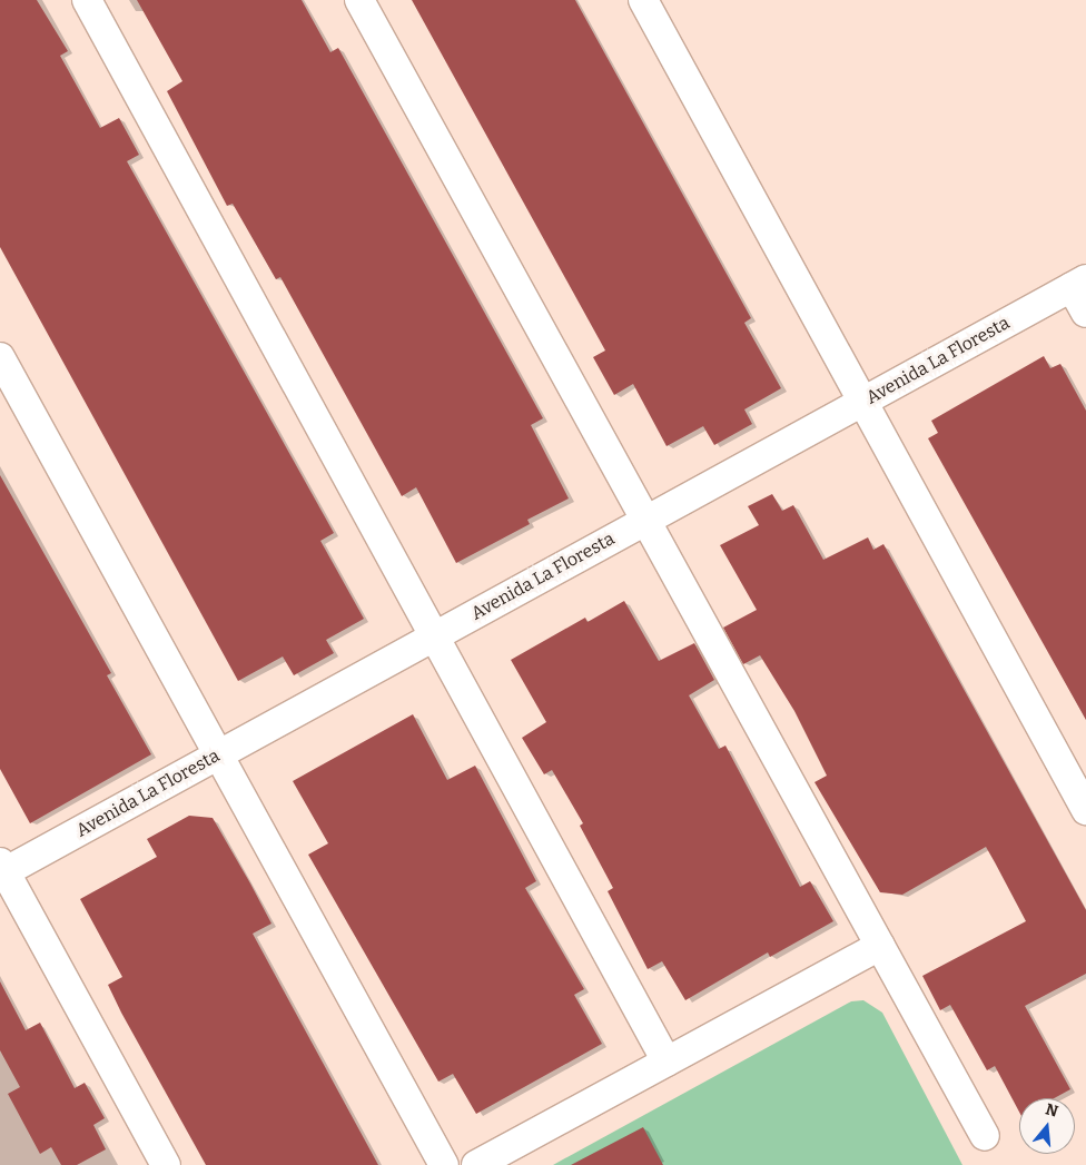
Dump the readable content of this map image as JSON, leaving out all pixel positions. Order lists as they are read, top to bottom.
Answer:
{
  "streets": {
    "street": ["Avenida La Floresta"]
  },
  "north": "top"
}
